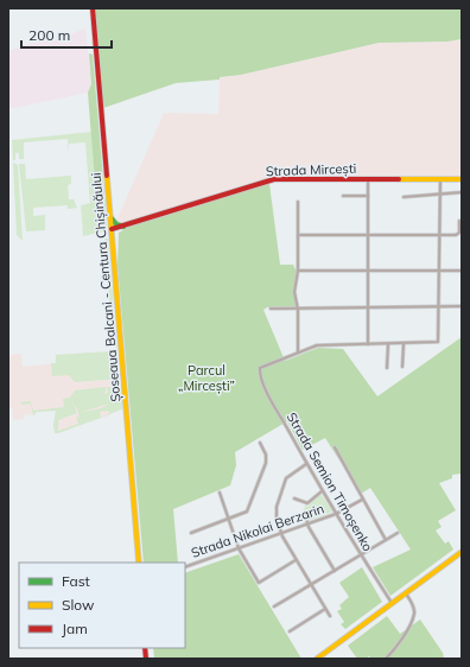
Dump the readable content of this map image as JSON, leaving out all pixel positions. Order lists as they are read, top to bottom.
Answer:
{
  "streets": {
    "main road": ["Strada Mircești", "Șoseaua Balcani - Centura Chișinăului"],
    "street": ["Strada Semion Timoșenko", "Strada Nikolai Berzarin"]
  },
  "crossings": [
    ["Strada Mircești", "Șoseaua Balcani - Centura Chișinăului"],
    ["Strada Semion Timoșenko", "Strada Nikolai Berzarin"]
  ],
  "parks": ["Parcul „Mircești”"],
  "legend": ["Fast", "Slow", "Jam"],
  "scale_bar": "200 m"
}
